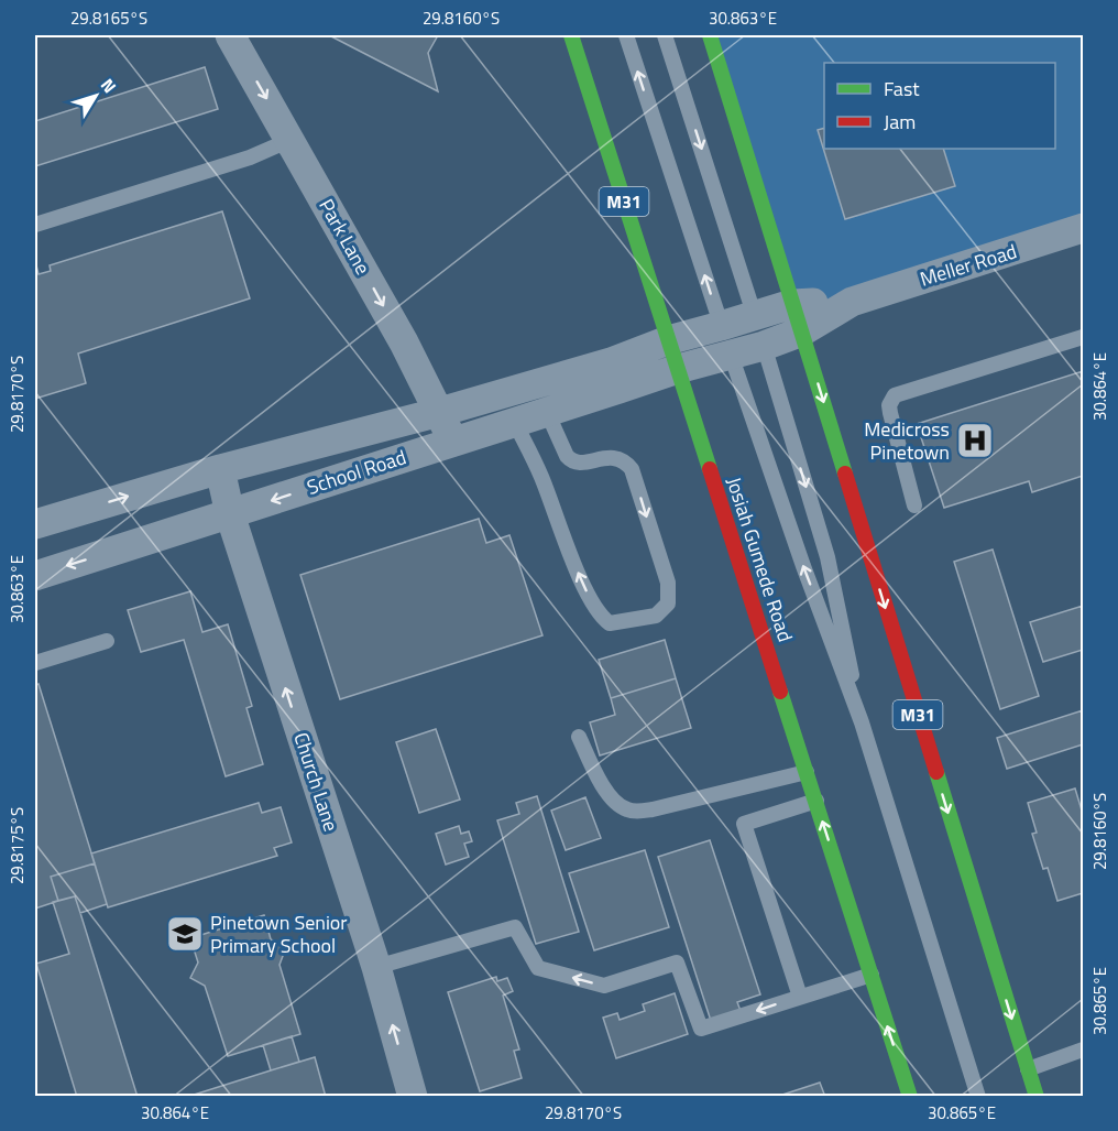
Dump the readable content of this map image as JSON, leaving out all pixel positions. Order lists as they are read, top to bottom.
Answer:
{
  "streets": {
    "main road": ["M31", "Josiah Gumede Road"],
    "street": [
      "Park Lane",
      "Meller Road",
      "School Road",
      "Church Lane"
    ]
  },
  "crossings": [
    ["M31", "Meller Road"],
    ["Park Lane", "School Road"],
    ["Meller Road", "School Road"],
    ["School Road", "Josiah Gumede Road"],
    ["School Road", "Church Lane"]
  ],
  "one_way": ["Park Lane", "Church Lane"],
  "places": {
    "hospital": ["Medicross Pinetown"],
    "school or university": ["Pinetown Senior Primary School"]
  },
  "legend": ["Fast", "Jam"],
  "north": "top right",
  "coordinates": [
    "29.8165°S",
    "29.8160°S",
    "30.863°E",
    "30.864°E",
    "29.8170°S",
    "29.8175°S",
    "30.865°E"
  ]
}
